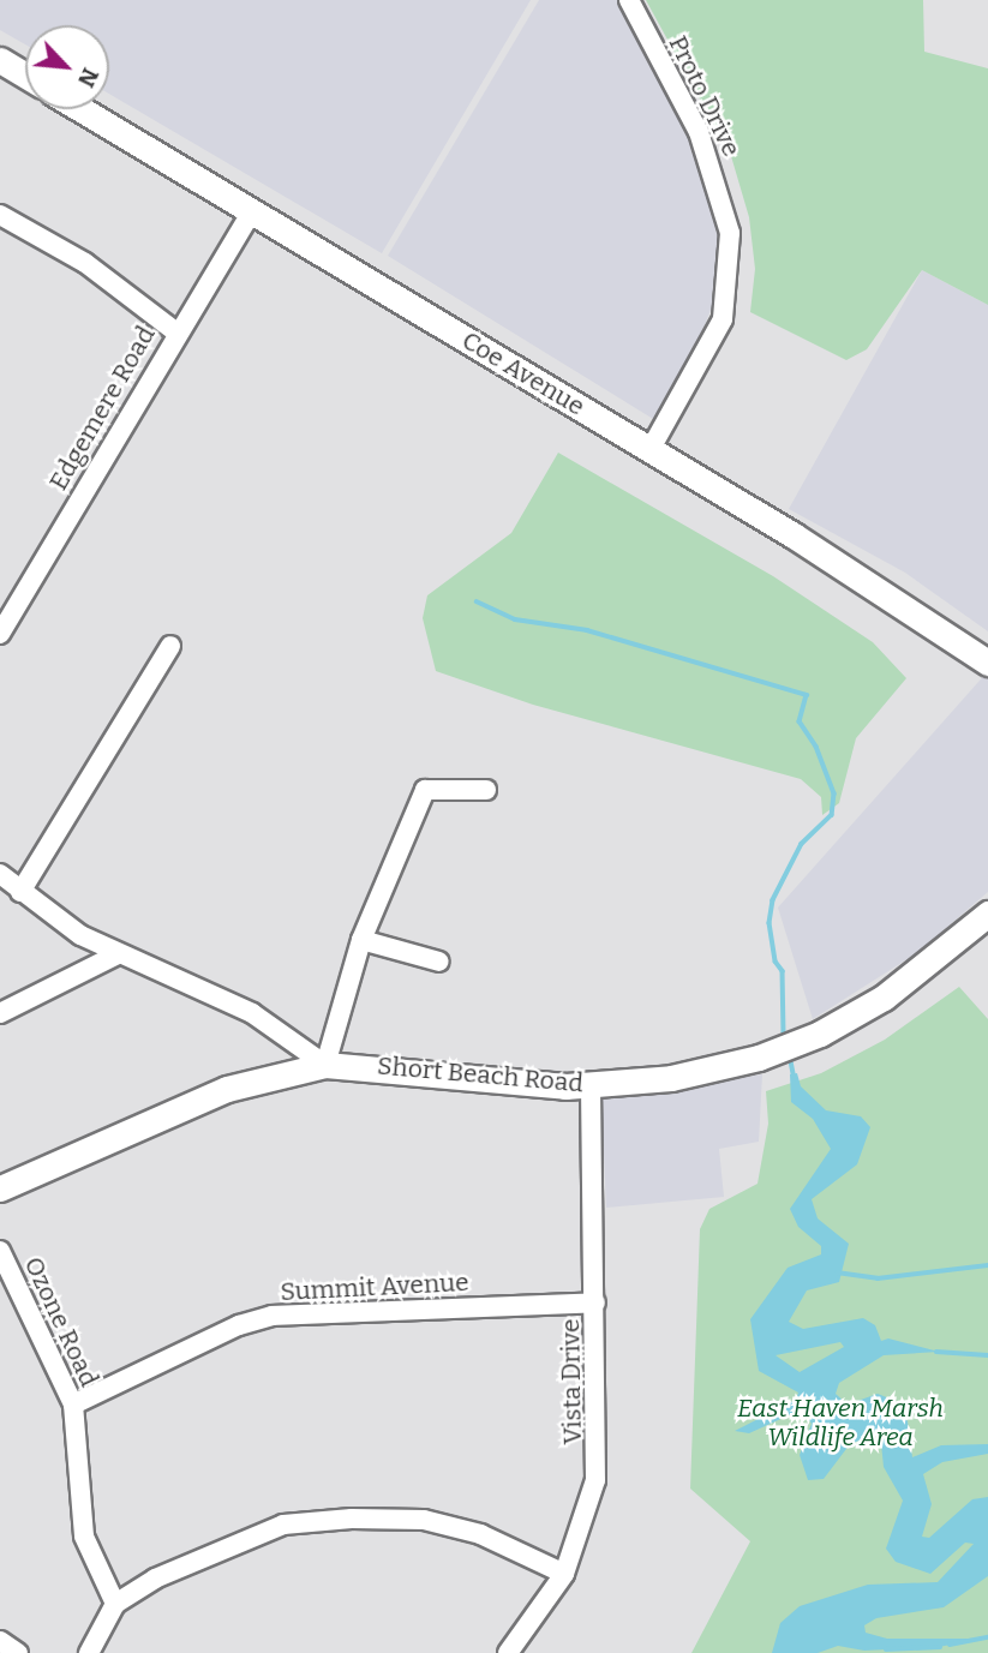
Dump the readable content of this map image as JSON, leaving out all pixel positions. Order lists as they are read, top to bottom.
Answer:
{
  "streets": {
    "main road": ["Coe Avenue", "Short Beach Road"],
    "street": [
      "Proto Drive",
      "Edgemere Road",
      "Summit Avenue",
      "Ozone Road",
      "Vista Drive"
    ]
  },
  "crossings": [
    ["Proto Drive", "Coe Avenue"],
    ["Coe Avenue", "Edgemere Road"],
    ["Short Beach Road", "Vista Drive"],
    ["Summit Avenue", "Ozone Road"],
    ["Summit Avenue", "Vista Drive"]
  ],
  "parks": ["East Haven Marsh Wildlife Area"],
  "north": "bottom right"
}
